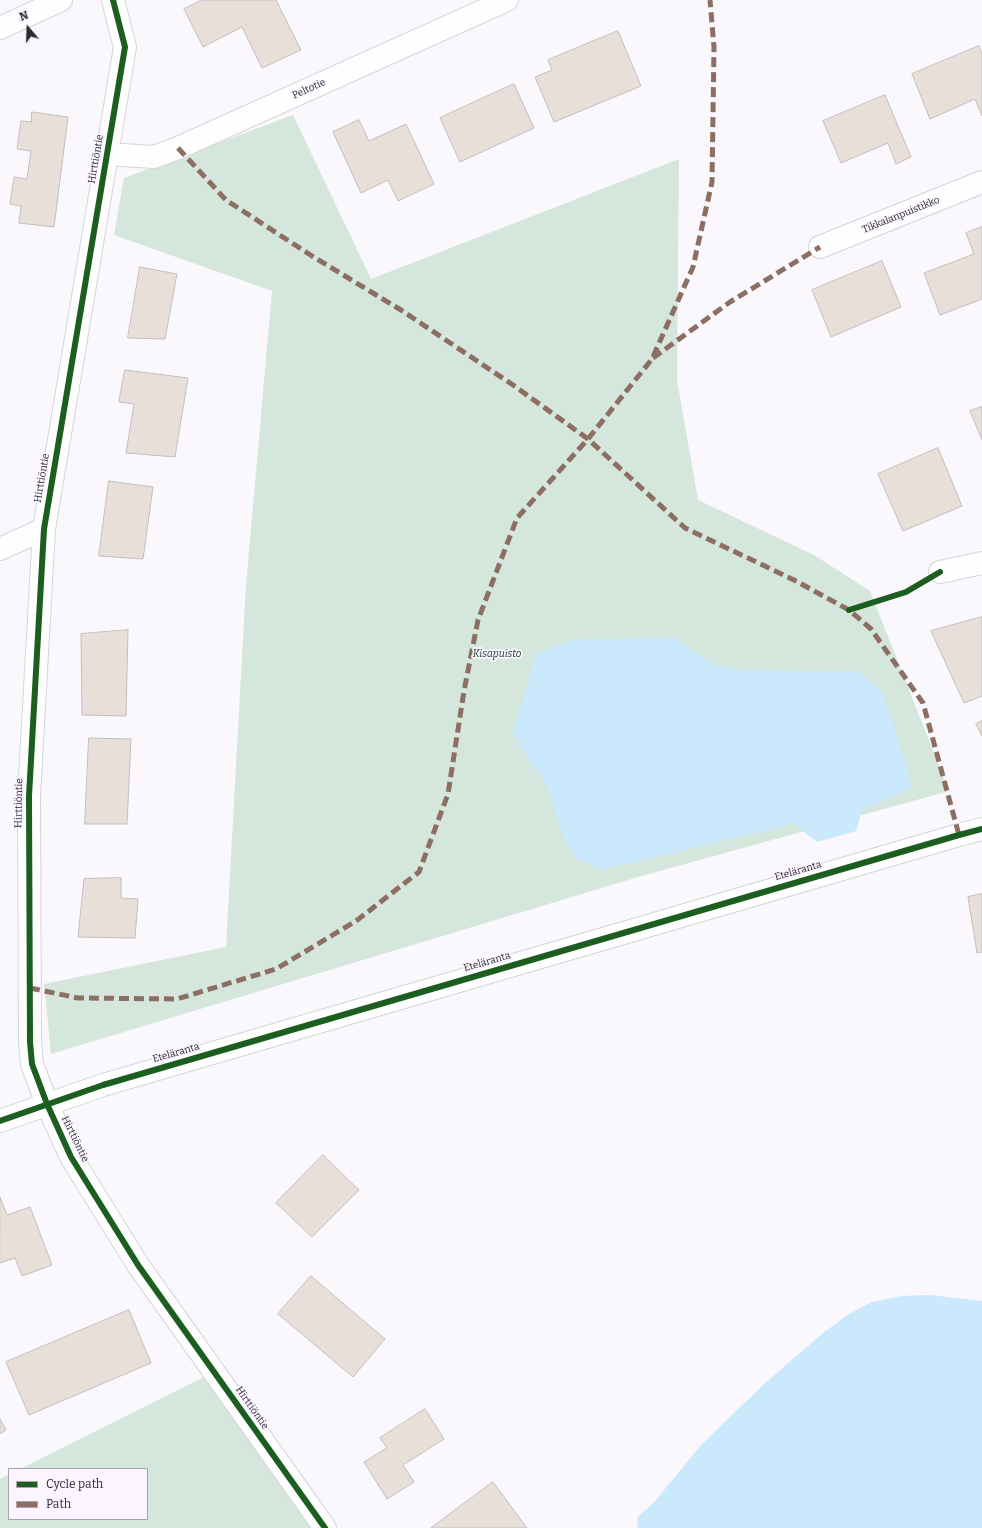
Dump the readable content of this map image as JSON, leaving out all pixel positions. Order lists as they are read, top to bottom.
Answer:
{
  "streets": {
    "street": [
      "Peltotie",
      "Hirttiöntie",
      "Tikkalanpuistikko",
      "Eteläranta"
    ]
  },
  "crossings": [
    ["Peltotie", "Hirttiöntie"],
    ["Hirttiöntie", "Eteläranta"]
  ],
  "parks": ["Kisapuisto"],
  "legend": ["Cycle path", "Path"],
  "north": "top"
}
